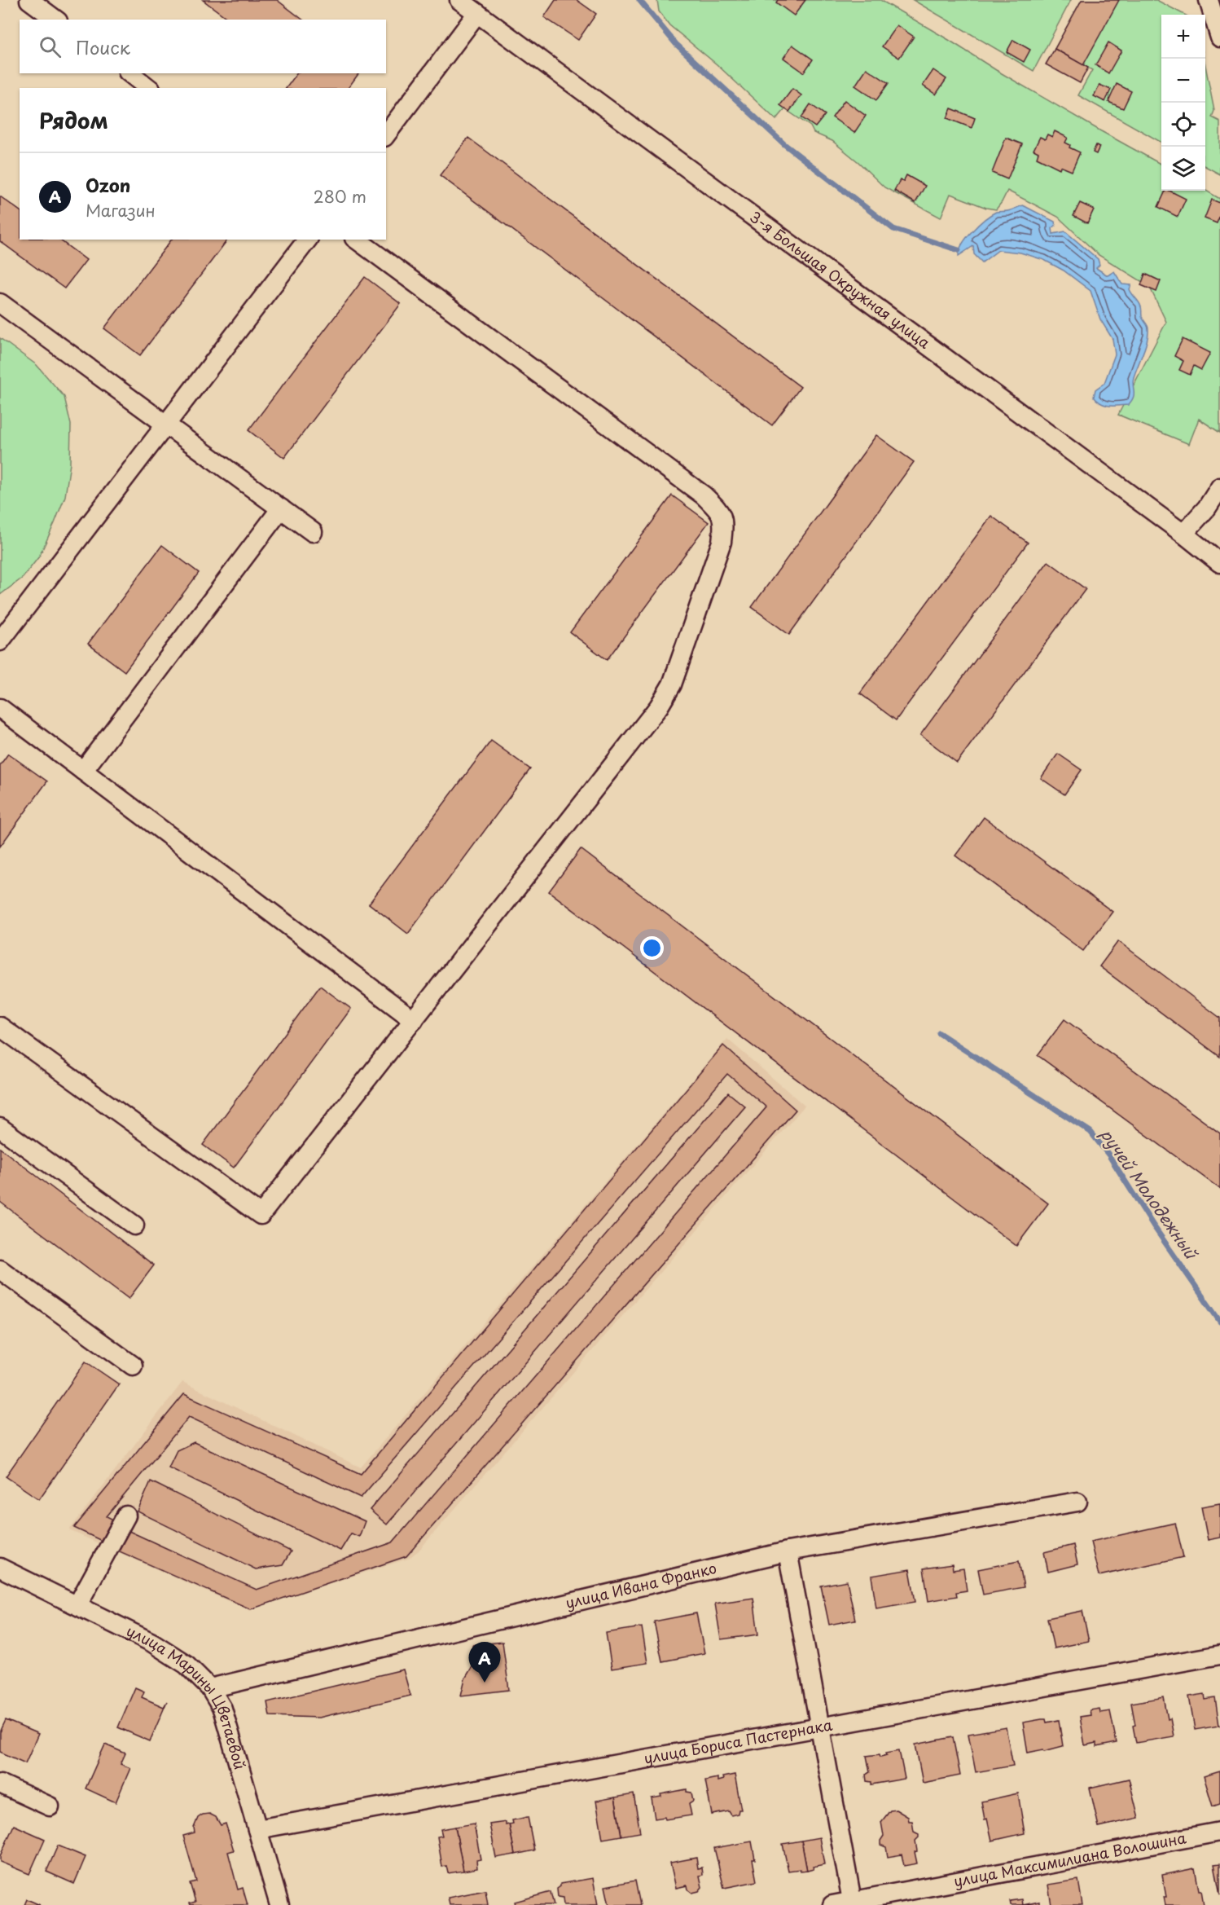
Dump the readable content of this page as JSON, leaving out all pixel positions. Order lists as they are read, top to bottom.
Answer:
{
  "streets": {
    "street": [
      "3-я Большая Окружная улица",
      "улица Ивана Франко",
      "улица Марины Цветаевой",
      "улица Бориса Пастернака",
      "улица Максимилиана Волошина"
    ]
  },
  "crossings": [
    ["улица Ивана Франко", "улица Марины Цветаевой"],
    ["улица Марины Цветаевой", "улица Бориса Пастернака"]
  ],
  "water": ["ручей Молодежный"],
  "page": {
    "map_buttons": ["+", "−"],
    "search": "Поиск",
    "heading": "Рядом",
    "list": [
      {
        "mark": "A",
        "name": "Ozon",
        "note": "Магазин",
        "value": "280 m"
      }
    ],
    "pins": "A"
  }
}
